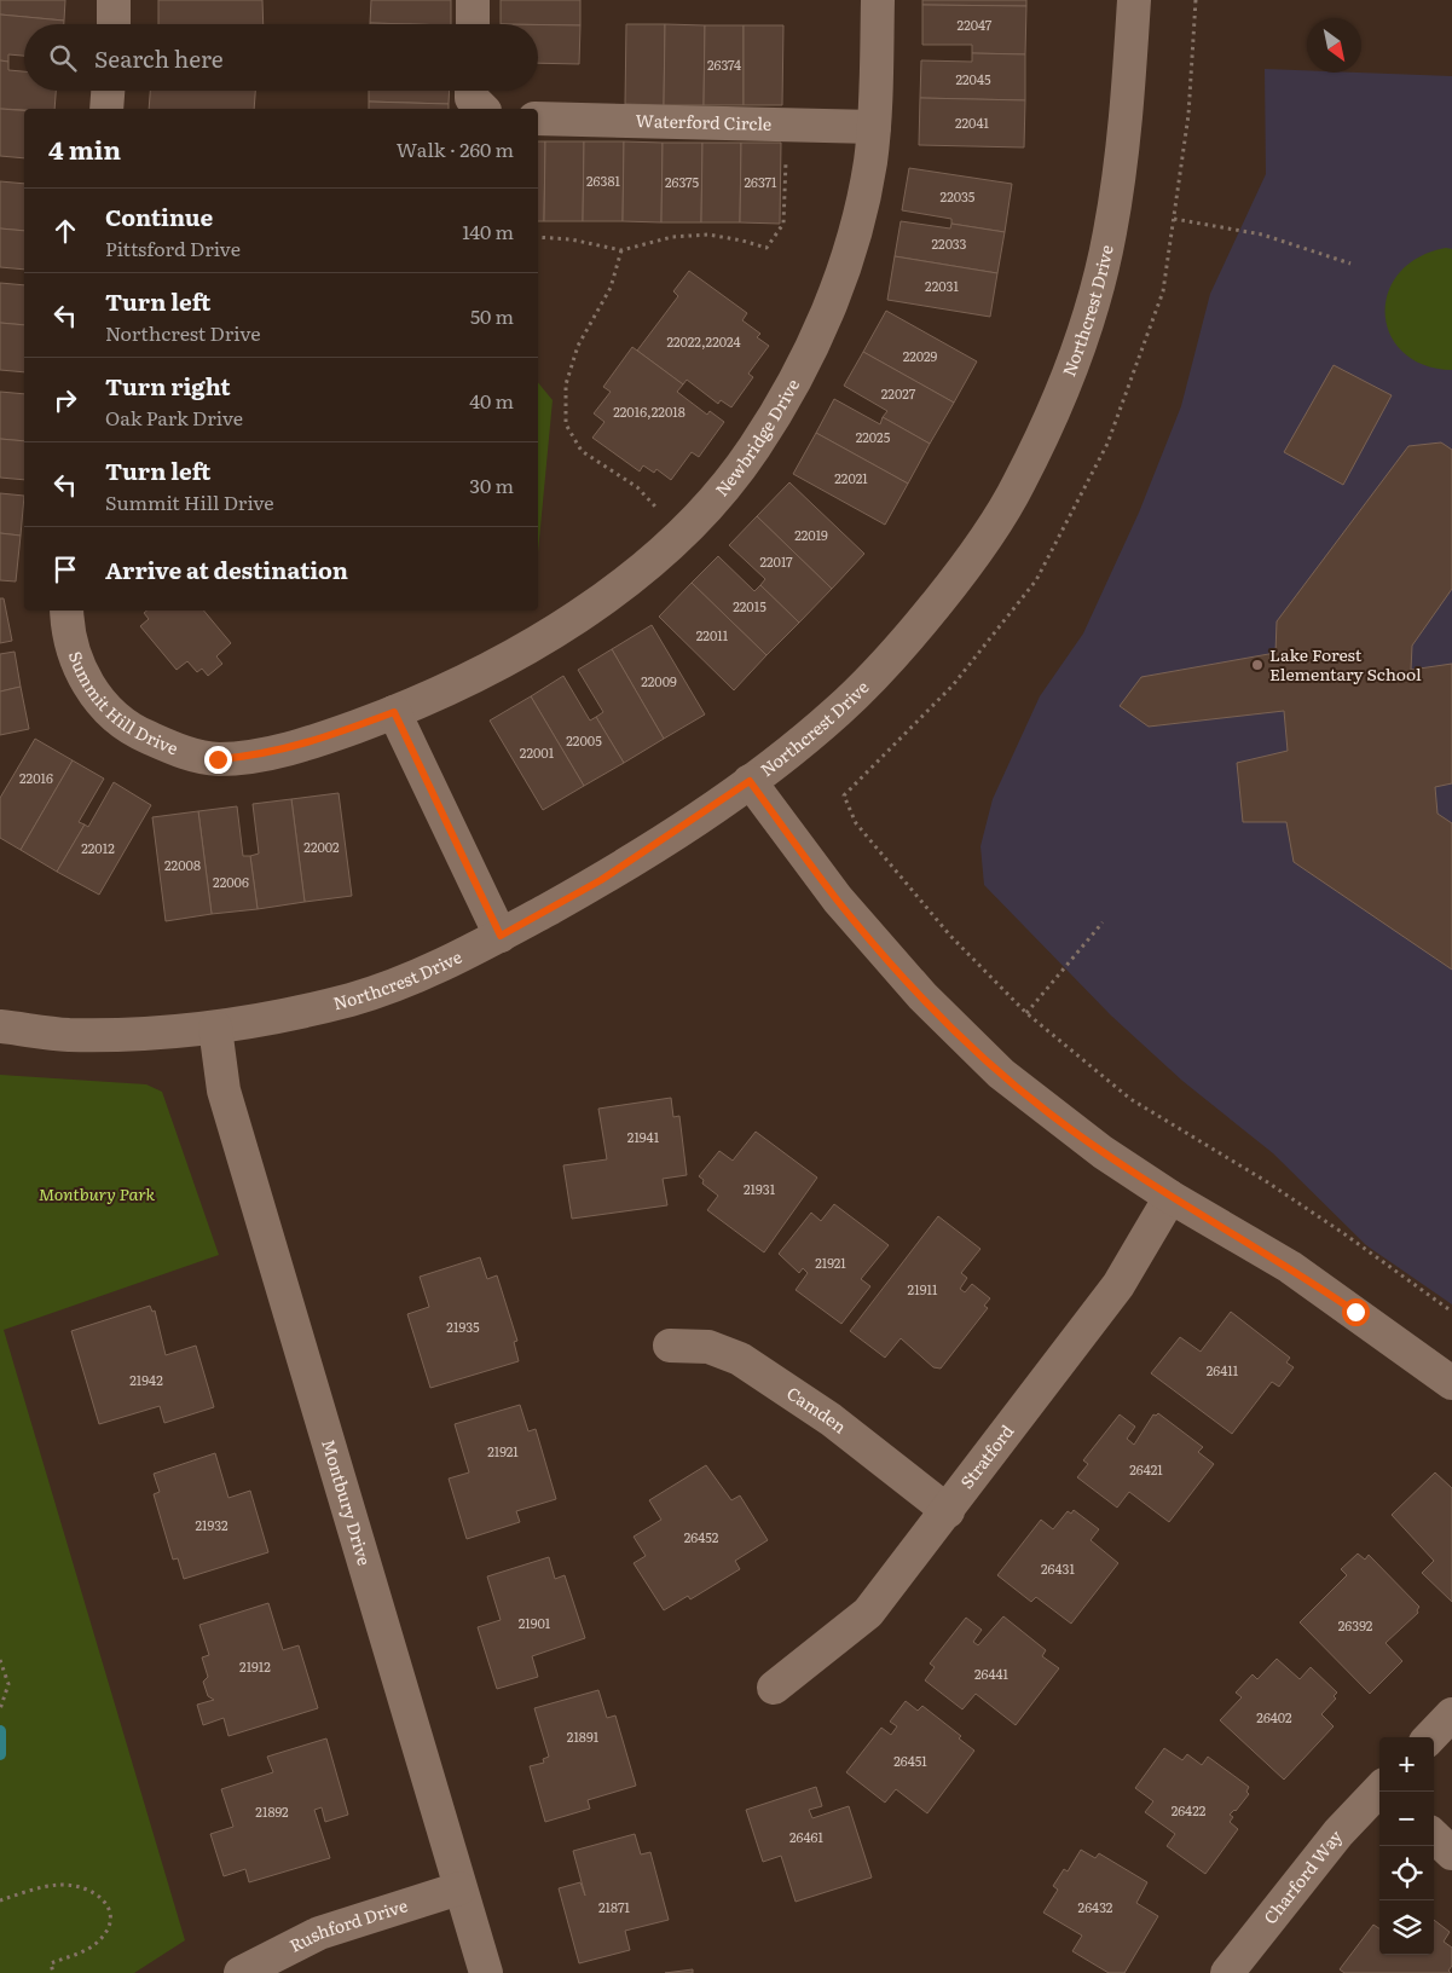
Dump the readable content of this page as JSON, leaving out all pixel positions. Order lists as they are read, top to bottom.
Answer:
{
  "streets": {
    "street": [
      "Waterford Circle",
      "Northcrest Drive",
      "Newbridge Drive",
      "Summit Hill Drive",
      "Camden",
      "Stratford",
      "Montbury Drive",
      "Charford Way",
      "Rushford Drive"
    ]
  },
  "crossings": [
    ["Waterford Circle", "Newbridge Drive"],
    ["Northcrest Drive", "Montbury Drive"],
    ["Newbridge Drive", "Summit Hill Drive"],
    ["Camden", "Stratford"],
    ["Montbury Drive", "Rushford Drive"]
  ],
  "parks": ["Montbury Park"],
  "places": ["Lake Forest Elementary School"],
  "house_numbers": [
    "22047",
    "26374",
    "22045",
    "22041",
    "26381",
    "26375",
    "26371",
    "22035",
    "22033",
    "22031",
    "22022,22024",
    "22029",
    "22027",
    "22016,22018",
    "22025",
    "22021",
    "22019",
    "22017",
    "22015",
    "22011",
    "22009",
    "22005",
    "22001",
    "22016",
    "22002",
    "22012",
    "22008",
    "22006",
    "21941",
    "21931",
    "21921",
    "21911",
    "21935",
    "26411",
    "21942",
    "21921",
    "26421",
    "21932",
    "26452",
    "26431",
    "21901",
    "26392",
    "21912",
    "26441",
    "26402",
    "21891",
    "26451",
    "26422",
    "21892",
    "26461",
    "21871",
    "26432"
  ],
  "north": "bottom right",
  "page": {
    "search": "Search here",
    "heading": ["4 min", "Walk · 260 m"],
    "list": [
      ["Continue", "Pittsford Drive", "140 m"],
      ["Turn left", "Northcrest Drive", "50 m"],
      ["Turn right", "Oak Park Drive", "40 m"],
      ["Turn left", "Summit Hill Drive", "30 m"],
      "Arrive at destination"
    ],
    "map_buttons": ["+", "−"]
  }
}
